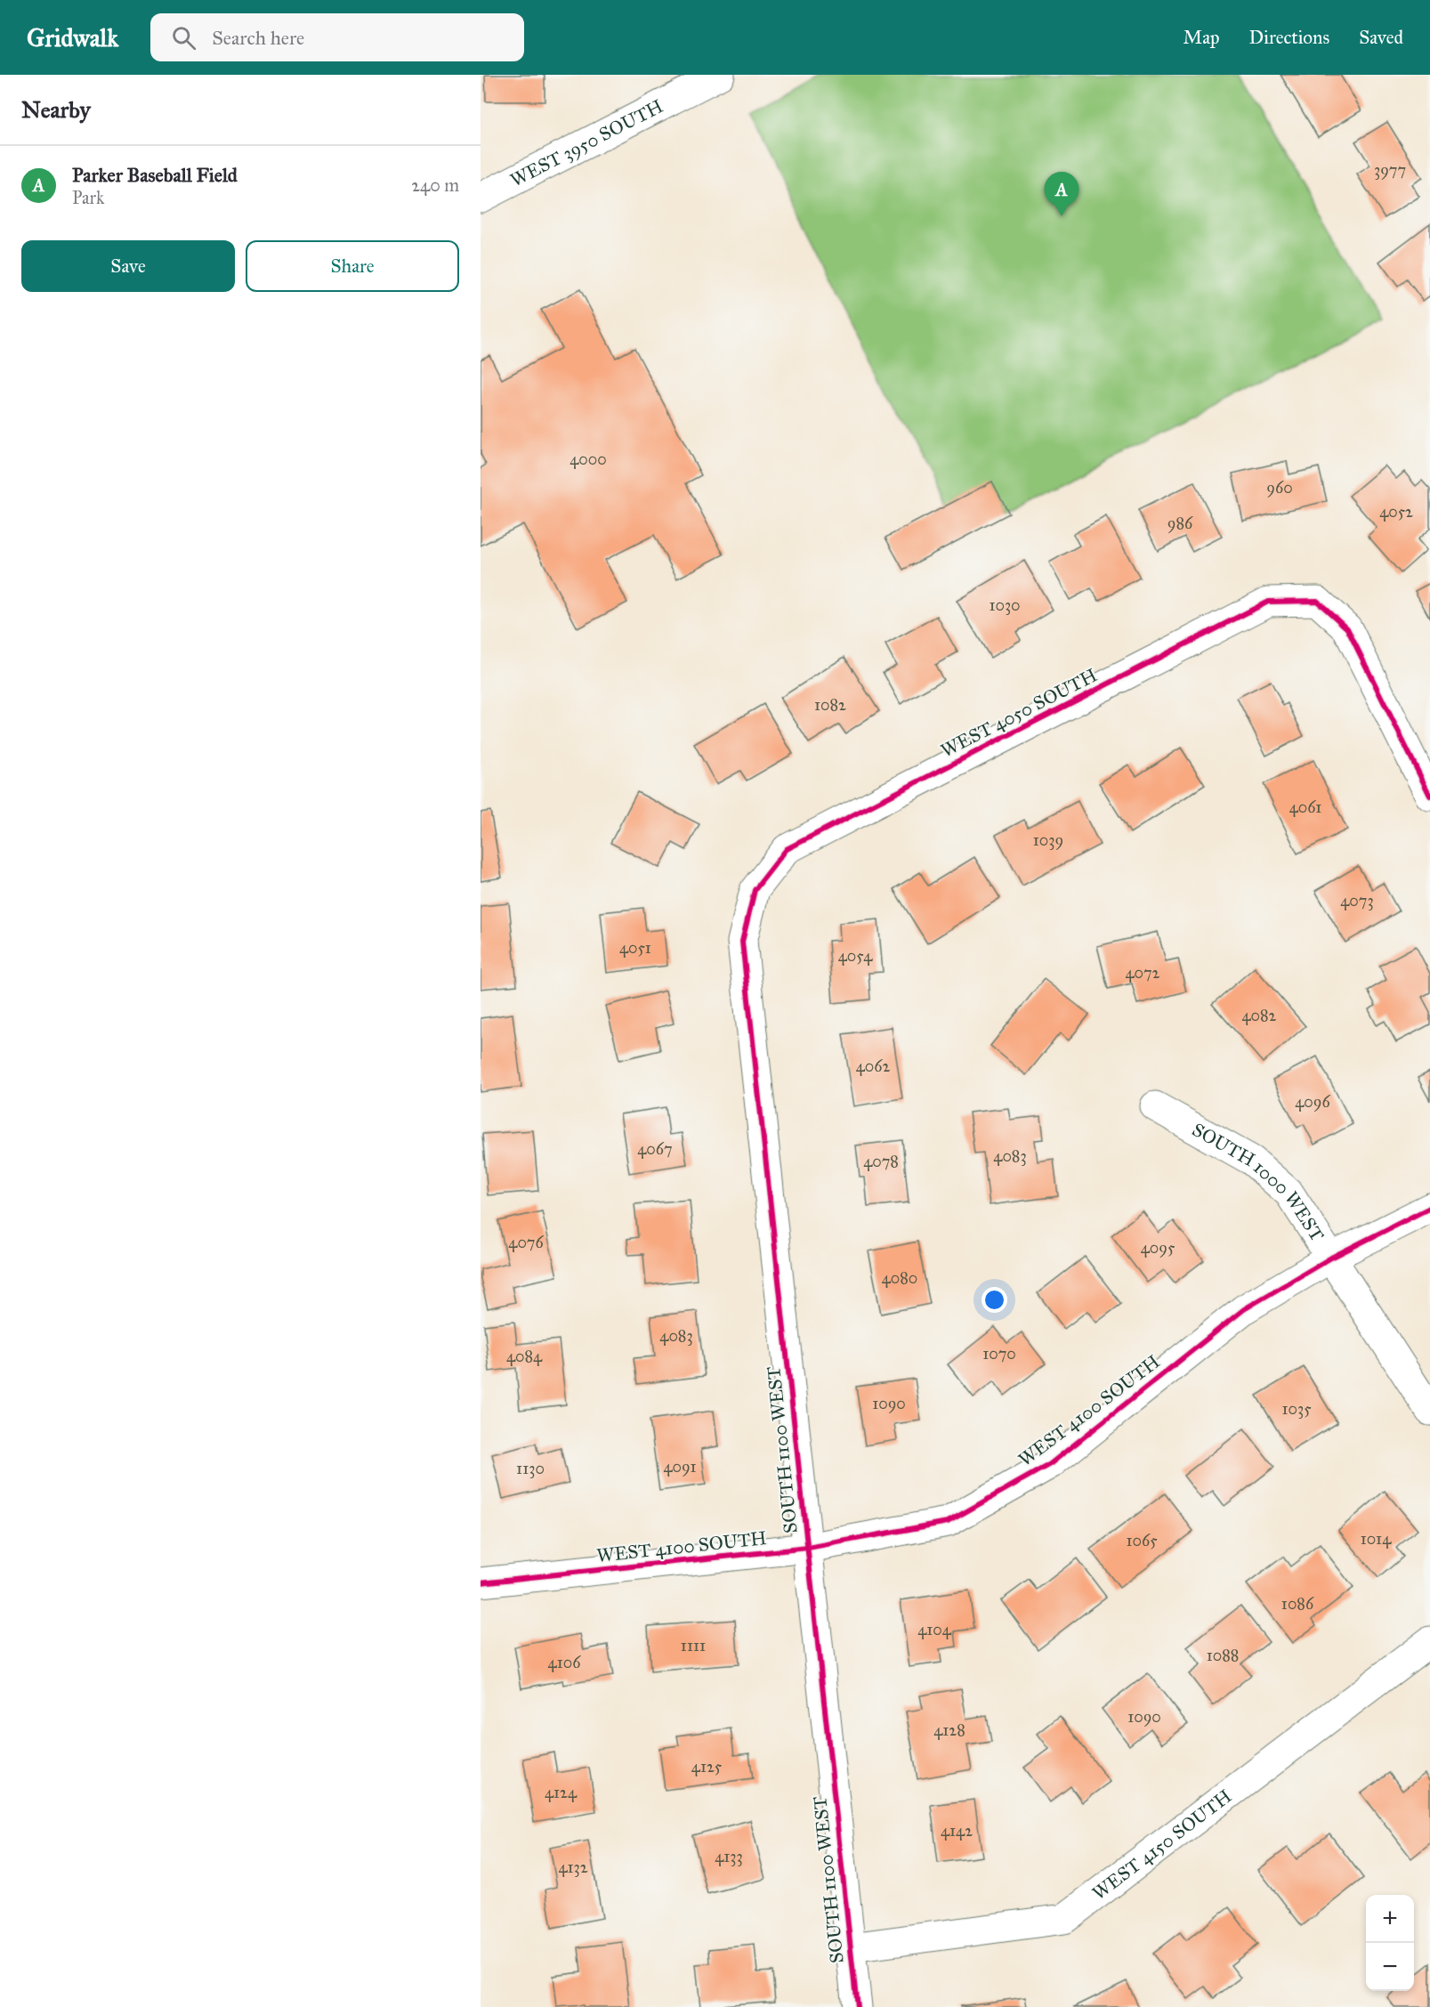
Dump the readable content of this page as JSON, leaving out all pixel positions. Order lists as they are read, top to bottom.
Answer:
{
  "streets": {
    "street": [
      "WEST 3950 SOUTH",
      "WEST 4050 SOUTH",
      "SOUTH 1000 WEST",
      "WEST 4100 SOUTH",
      "SOUTH 1100 WEST",
      "WEST 4150 SOUTH"
    ]
  },
  "crossings": [
    ["WEST 4050 SOUTH", "SOUTH 1100 WEST"],
    ["SOUTH 1000 WEST", "WEST 4100 SOUTH"],
    ["WEST 4100 SOUTH", "SOUTH 1100 WEST"],
    ["SOUTH 1100 WEST", "WEST 4150 SOUTH"]
  ],
  "house_numbers": [
    "3977",
    "4000",
    "960",
    "4052",
    "986",
    "1030",
    "1082",
    "4061",
    "1039",
    "4073",
    "4051",
    "4054",
    "4072",
    "4082",
    "4062",
    "4096",
    "4067",
    "4083",
    "4078",
    "4076",
    "4095",
    "4080",
    "4083",
    "1070",
    "4084",
    "1090",
    "1035",
    "4091",
    "1130",
    "1014",
    "1065",
    "1086",
    "4104",
    "1111",
    "1088",
    "4106",
    "1090",
    "4128",
    "4125",
    "4124",
    "4142",
    "4133",
    "4132"
  ],
  "page": {
    "header": "Gridwalk",
    "search": "Search here",
    "nav": ["Map", "Directions", "Saved"],
    "heading": "Nearby",
    "list": [
      {
        "mark": "A",
        "name": "Parker Baseball Field",
        "note": "Park",
        "value": "240 m"
      }
    ],
    "pins": "A",
    "buttons": ["Save", "Share"],
    "map_buttons": ["+", "−"]
  }
}
